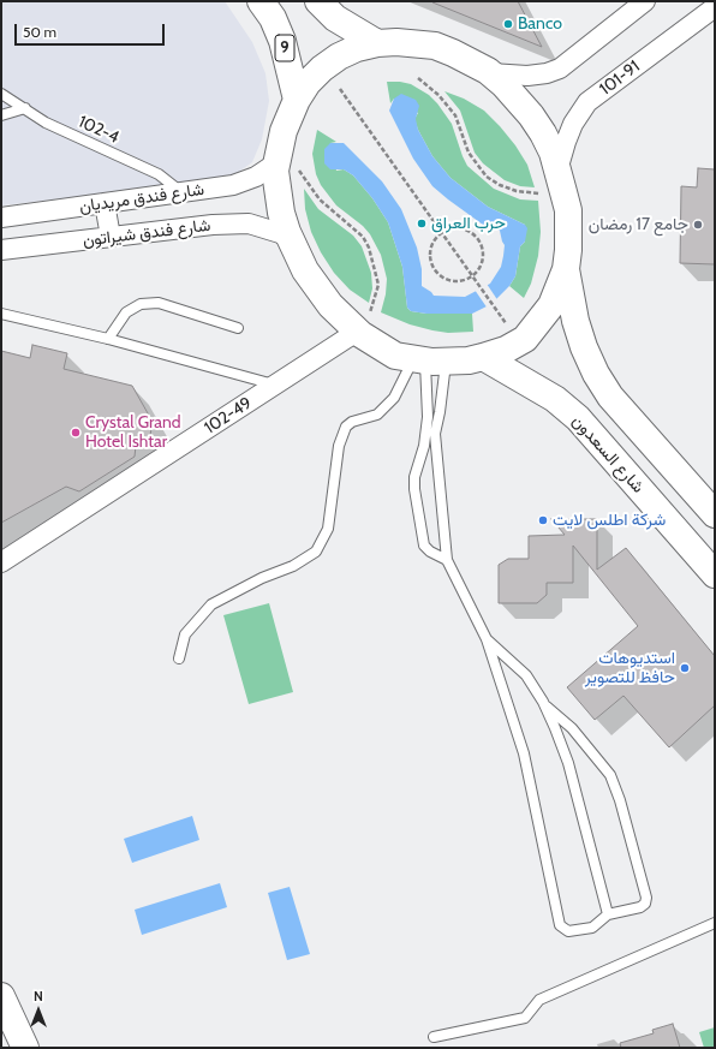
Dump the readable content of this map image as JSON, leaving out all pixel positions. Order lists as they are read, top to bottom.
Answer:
{
  "streets": {
    "main road": ["9", "شارع السعدون"],
    "street": [
      "101-91",
      "شارع فندق مريديان",
      "شارع فندق شيراتون",
      "102-49"
    ],
    "lane": ["102-4"]
  },
  "crossings": [
    ["102-4", "شارع فندق مريديان"]
  ],
  "places": [
    "Banco",
    "حرب العراق",
    "جامع 17 رمضان",
    "Crystal Grand Hotel Ishtar",
    "شركة اطلس لايت",
    "استديوهات حافظ للتصوير"
  ],
  "scale_bar": "50 m",
  "north": "top"
}
